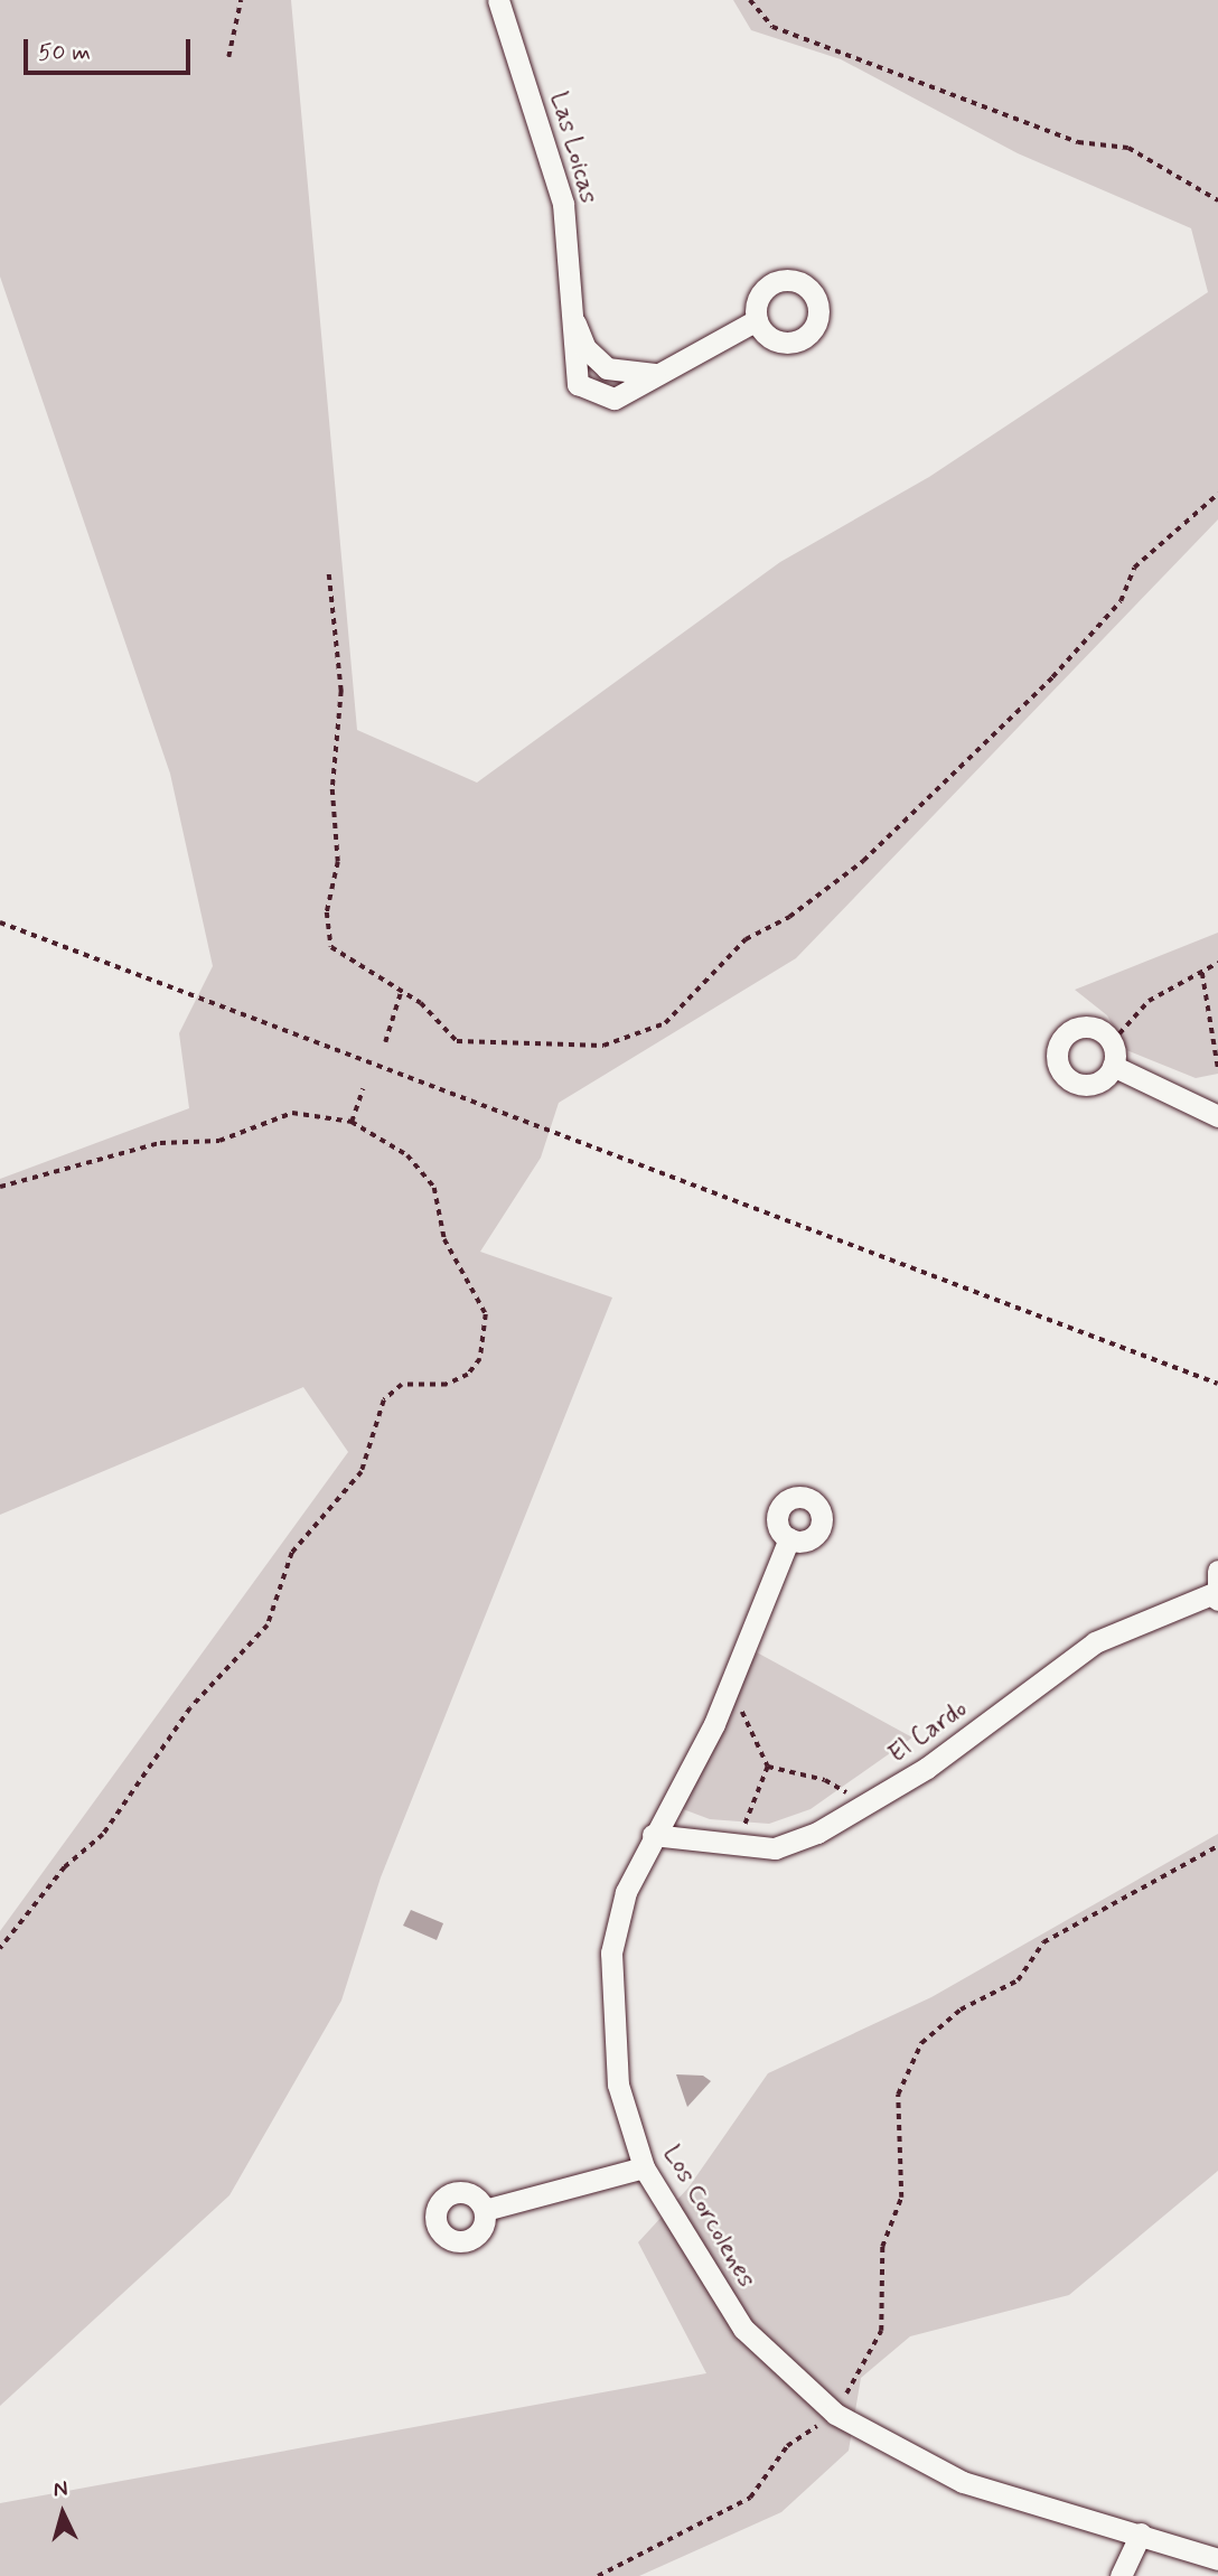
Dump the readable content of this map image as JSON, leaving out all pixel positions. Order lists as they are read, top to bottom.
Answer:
{
  "streets": {
    "street": ["Las Loicas", "El Cardo", "Los Corcolenes"]
  },
  "crossings": [
    ["El Cardo", "Los Corcolenes"]
  ],
  "scale_bar": "50 m",
  "north": "top"
}
